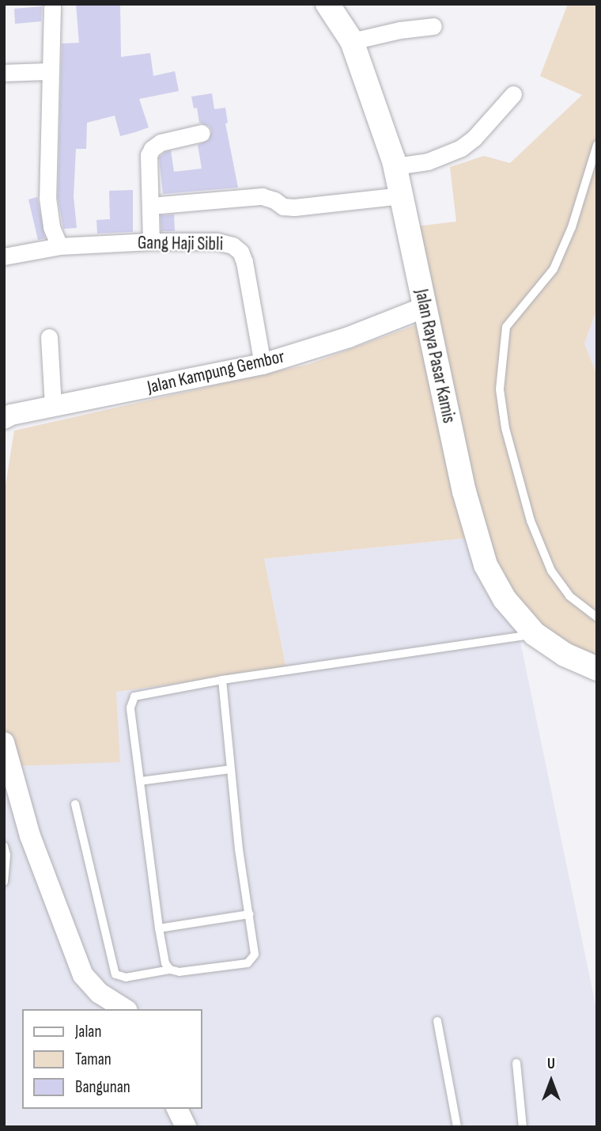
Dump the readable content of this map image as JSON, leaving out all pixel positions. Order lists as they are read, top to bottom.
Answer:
{
  "streets": {
    "main road": ["Jalan Raya Pasar Kamis"],
    "street": ["Gang Haji Sibli", "Jalan Kampung Gembor"]
  },
  "crossings": [
    ["Gang Haji Sibli", "Jalan Kampung Gembor"],
    ["Jalan Raya Pasar Kamis", "Jalan Kampung Gembor"]
  ],
  "legend": ["Jalan", "Taman", "Bangunan"],
  "north": "top"
}
